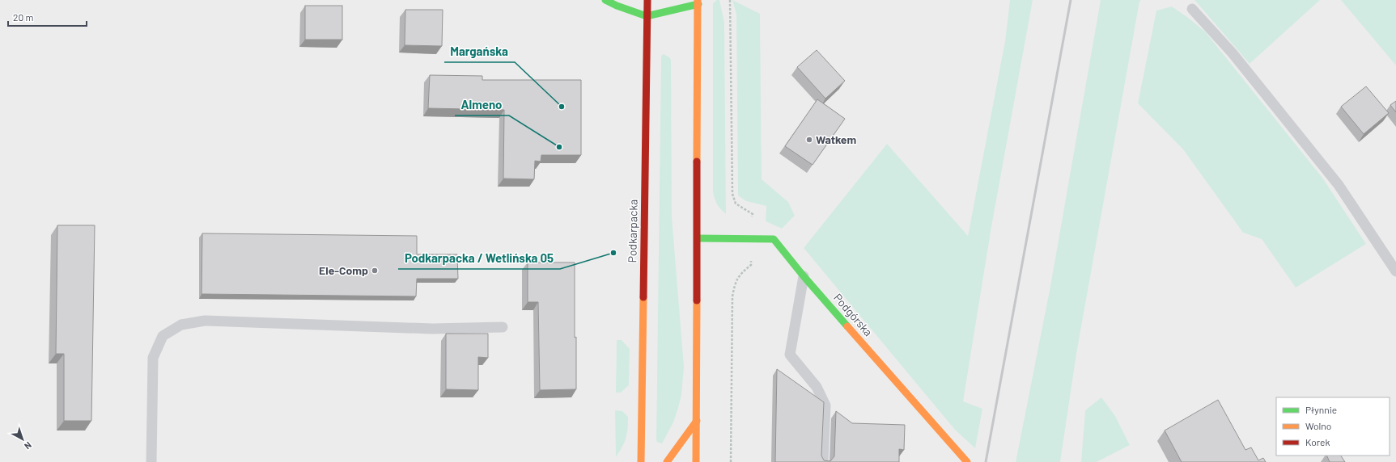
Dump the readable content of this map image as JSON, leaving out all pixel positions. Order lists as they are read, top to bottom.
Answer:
{
  "streets": {
    "main road": ["Podkarpacka", "Podgórska"]
  },
  "places": [
    "Margańska",
    "Watkem",
    "Almeno",
    "Podkarpacka / Wetlińska 05",
    "Ele-Comp"
  ],
  "legend": ["Płynnie", "Wolno", "Korek"],
  "scale_bar": "20 m",
  "north": "bottom right"
}
